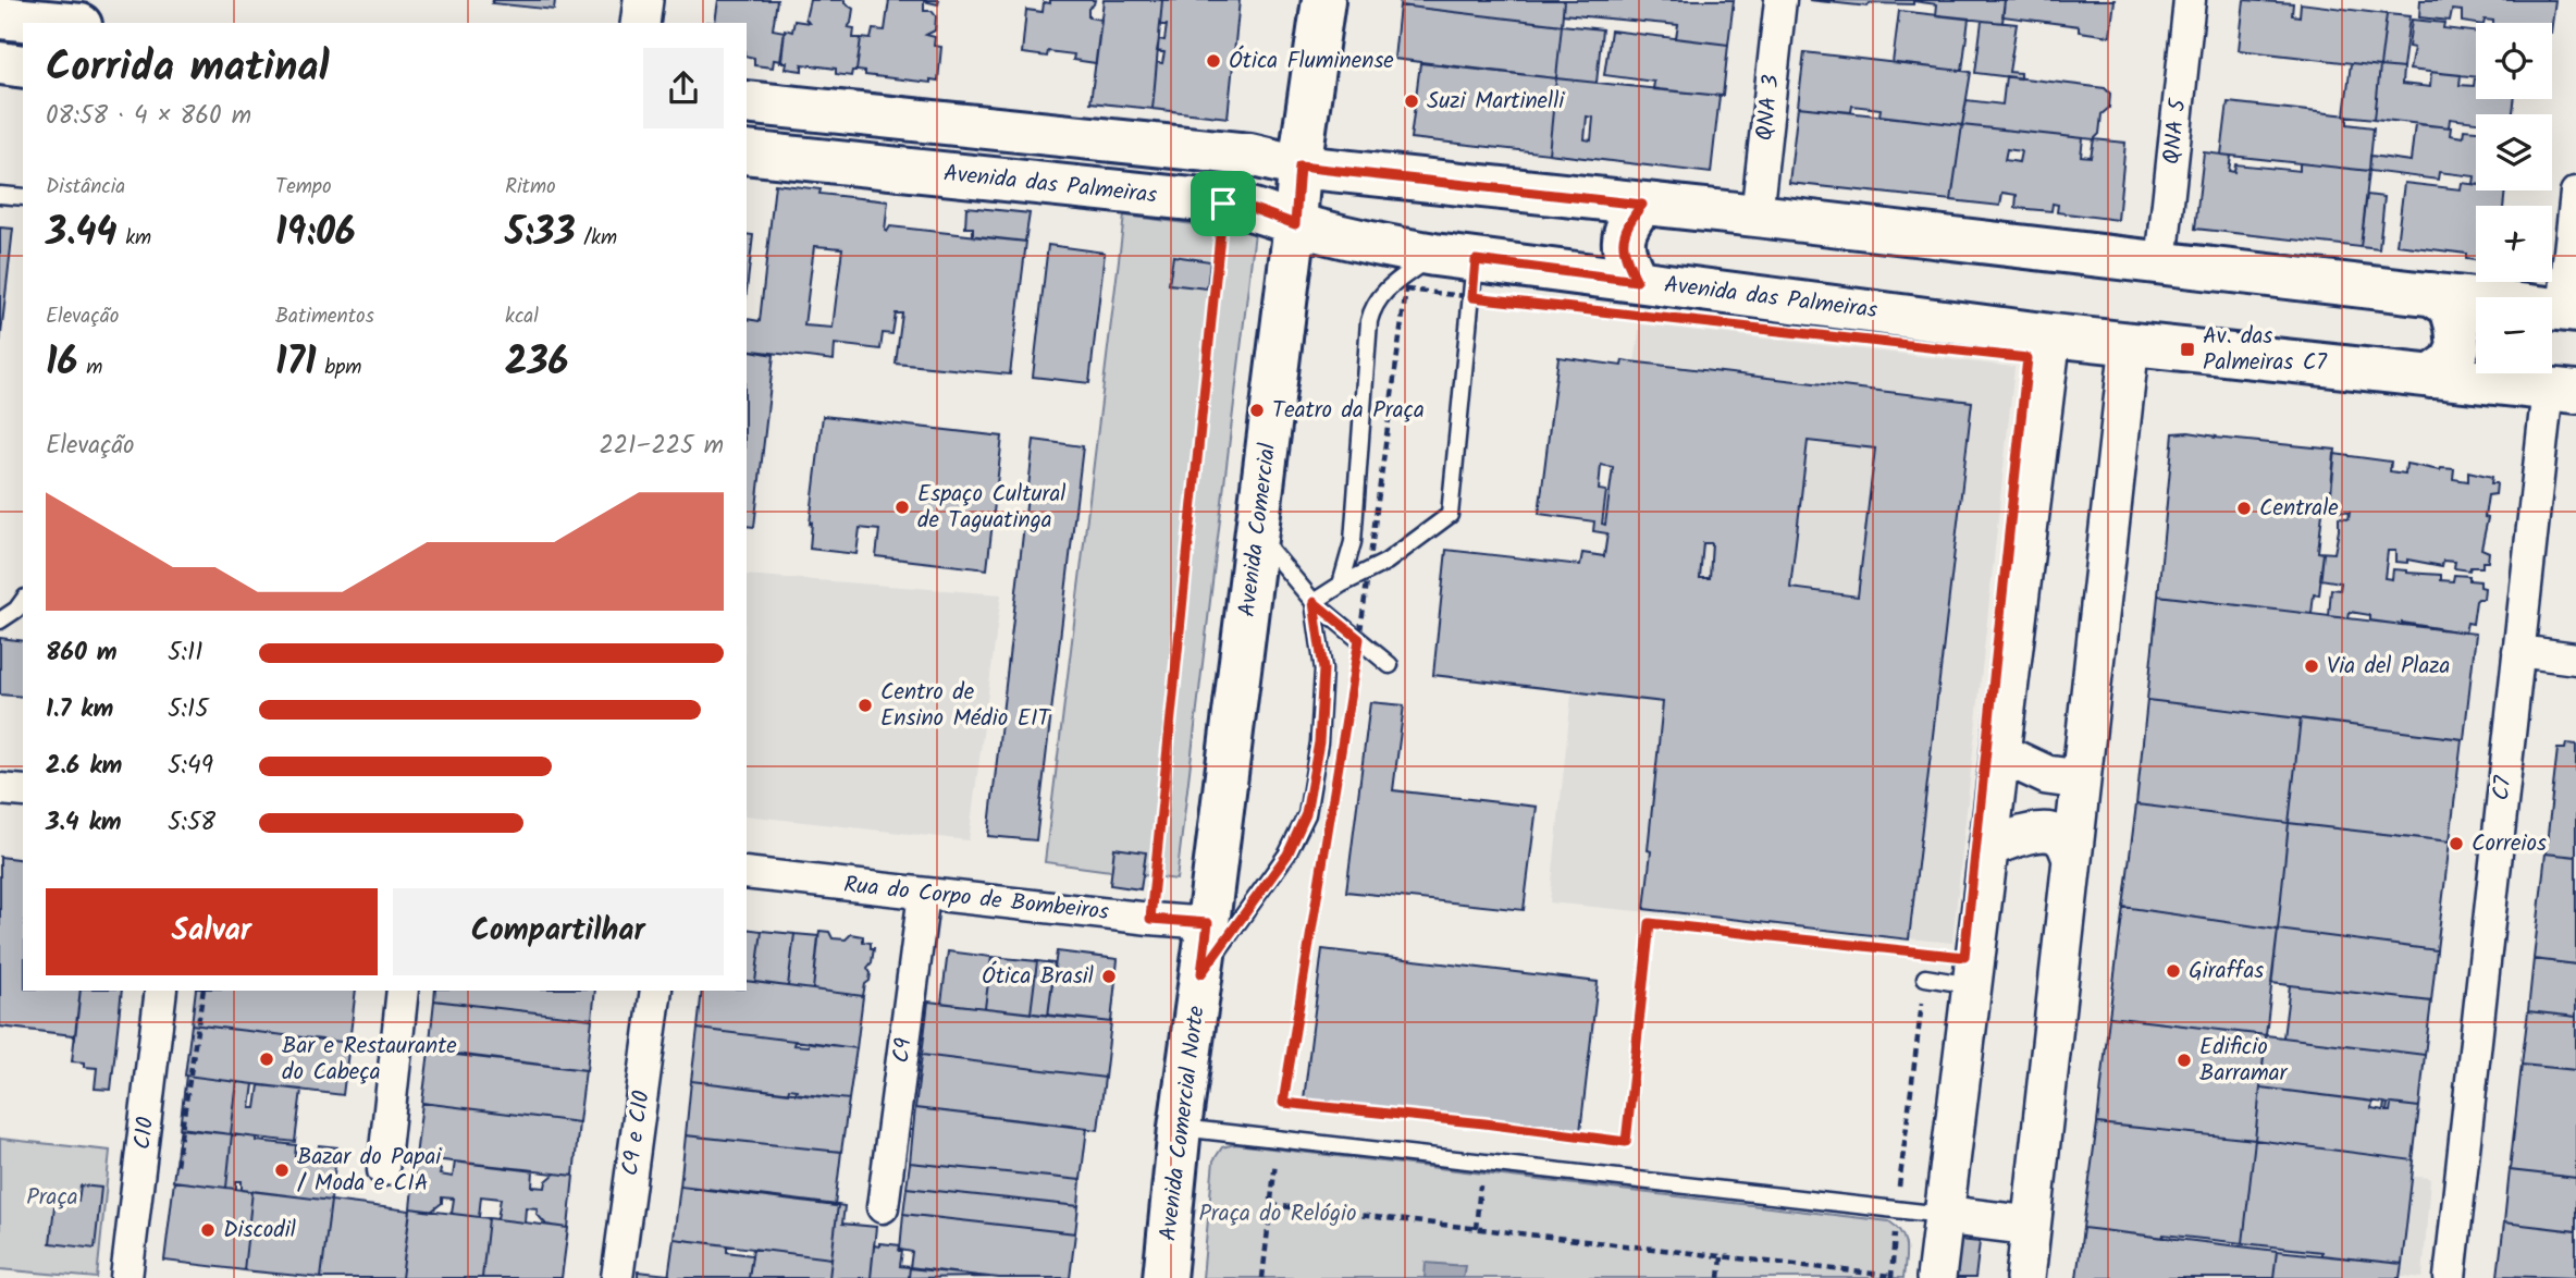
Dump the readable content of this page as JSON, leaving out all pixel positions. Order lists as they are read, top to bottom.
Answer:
{
  "streets": {
    "main road": ["Avenida das Palmeiras", "Avenida Comercial", "Avenida Comercial Norte"],
    "street": [
      "QNA 3",
      "QNA 5",
      "C7",
      "Rua do Corpo de Bombeiros",
      "C9",
      "C10",
      "C9 e C10"
    ]
  },
  "crossings": [
    ["Avenida das Palmeiras", "Avenida Comercial"],
    ["Avenida das Palmeiras", "C7"],
    ["Avenida Comercial", "Rua do Corpo de Bombeiros"],
    ["Avenida Comercial", "Avenida Comercial Norte"],
    ["Rua do Corpo de Bombeiros", "C9"],
    ["Rua do Corpo de Bombeiros", "Avenida Comercial Norte"]
  ],
  "parks": ["Praça", "Praça do Relógio"],
  "places": {
    "other": [
      "Ótica Fluminense",
      "Suzi Martinelli",
      "Teatro da Praça",
      "Espaço Cultural de Taguatinga",
      "Centrale",
      "Via del Plaza",
      "Centro de Ensino Médio EIT",
      "Correios",
      "Giraffas",
      "Ótica Brasil",
      "Bar e Restaurante do Cabeça",
      "Edificio Barramar",
      "Bazar do Papai / Moda e CIA",
      "Discodil"
    ],
    "transit": ["Av. das Palmeiras C7"]
  },
  "page": {
    "map_buttons": ["+", "−"],
    "heading": ["Corrida matinal", "08:58 · 4 × 860 m"],
    "stats": [
      ["Distância", "3.44 km"],
      ["Tempo", "19:06"],
      ["Ritmo", "5:33 /km"],
      ["Elevação", "16 m"],
      ["Batimentos", "171 bpm"],
      ["kcal", "236"]
    ],
    "chart": ["Elevação", "221–225 m"],
    "list": [
      {
        "name": "860 m",
        "note": "5:11"
      },
      {
        "name": "1.7 km",
        "note": "5:15"
      },
      {
        "name": "2.6 km",
        "note": "5:49"
      },
      {
        "name": "3.4 km",
        "note": "5:58"
      }
    ],
    "buttons": ["Salvar", "Compartilhar"]
  }
}
